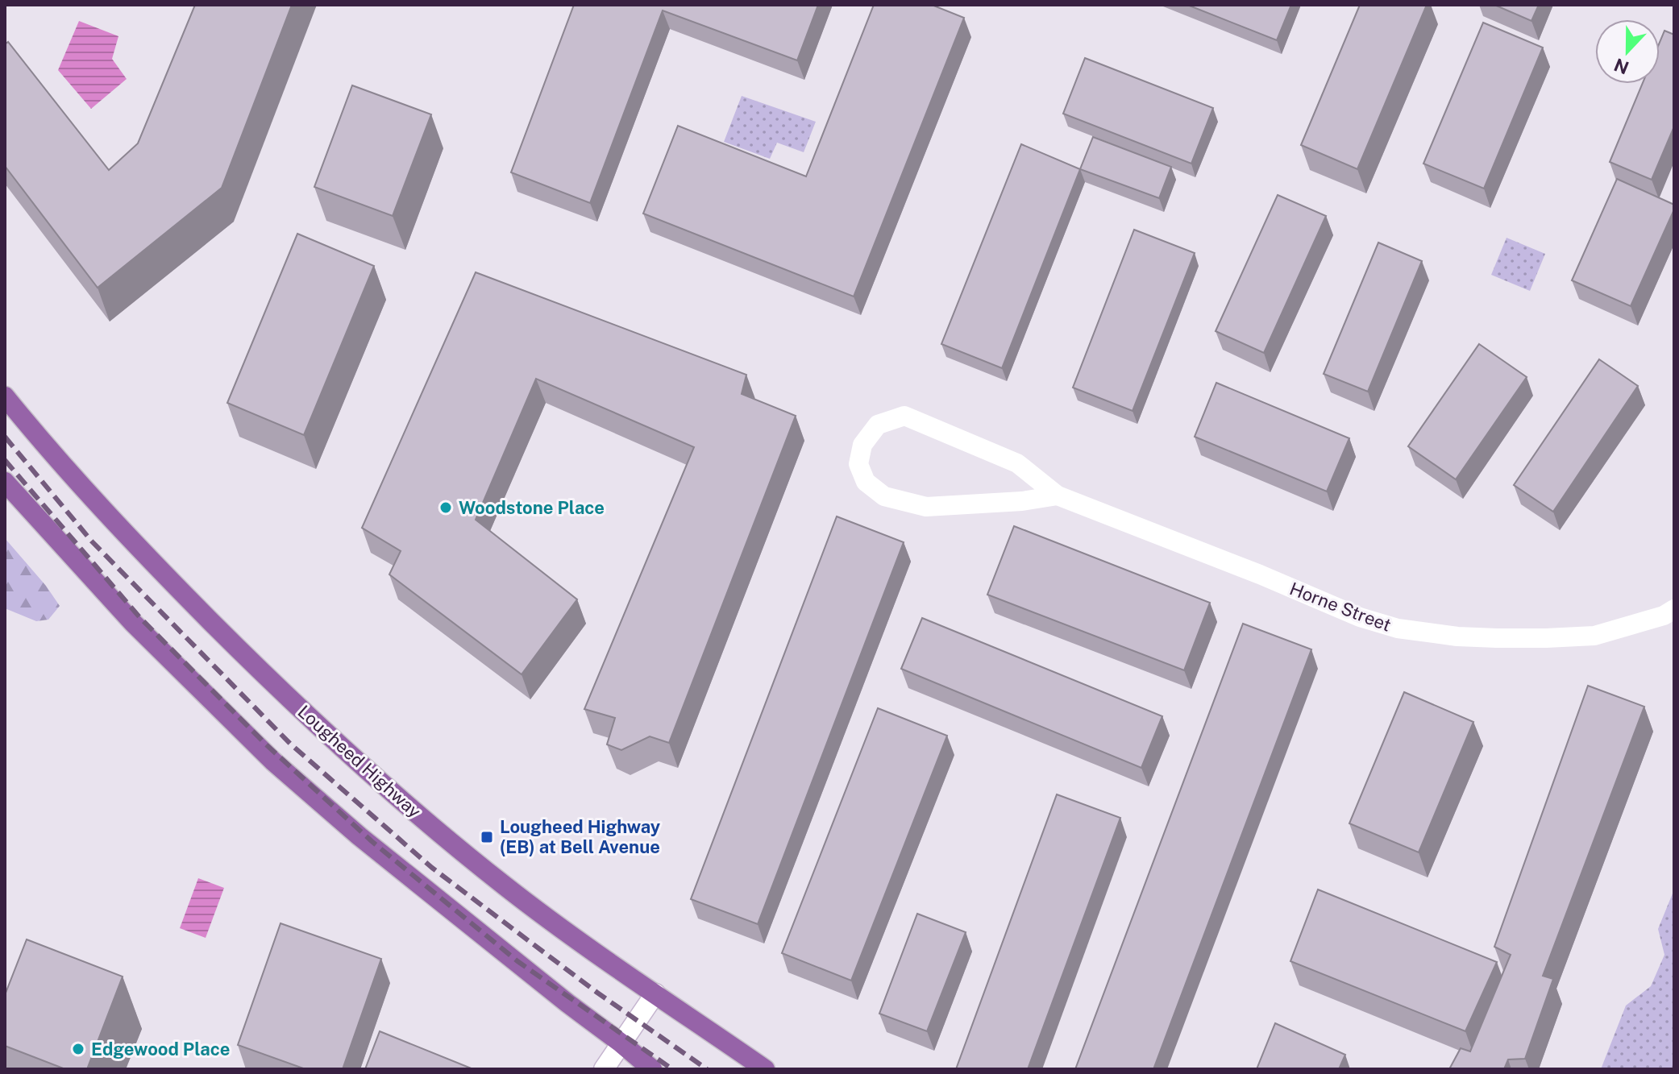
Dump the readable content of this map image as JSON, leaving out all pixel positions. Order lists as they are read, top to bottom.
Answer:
{
  "streets": {
    "main road": ["Lougheed Highway"],
    "street": ["Horne Street"]
  },
  "places": {
    "other": ["Woodstone Place", "Edgewood Place"],
    "transit": ["Lougheed Highway (EB) at Bell Avenue"]
  },
  "north": "bottom"
}
